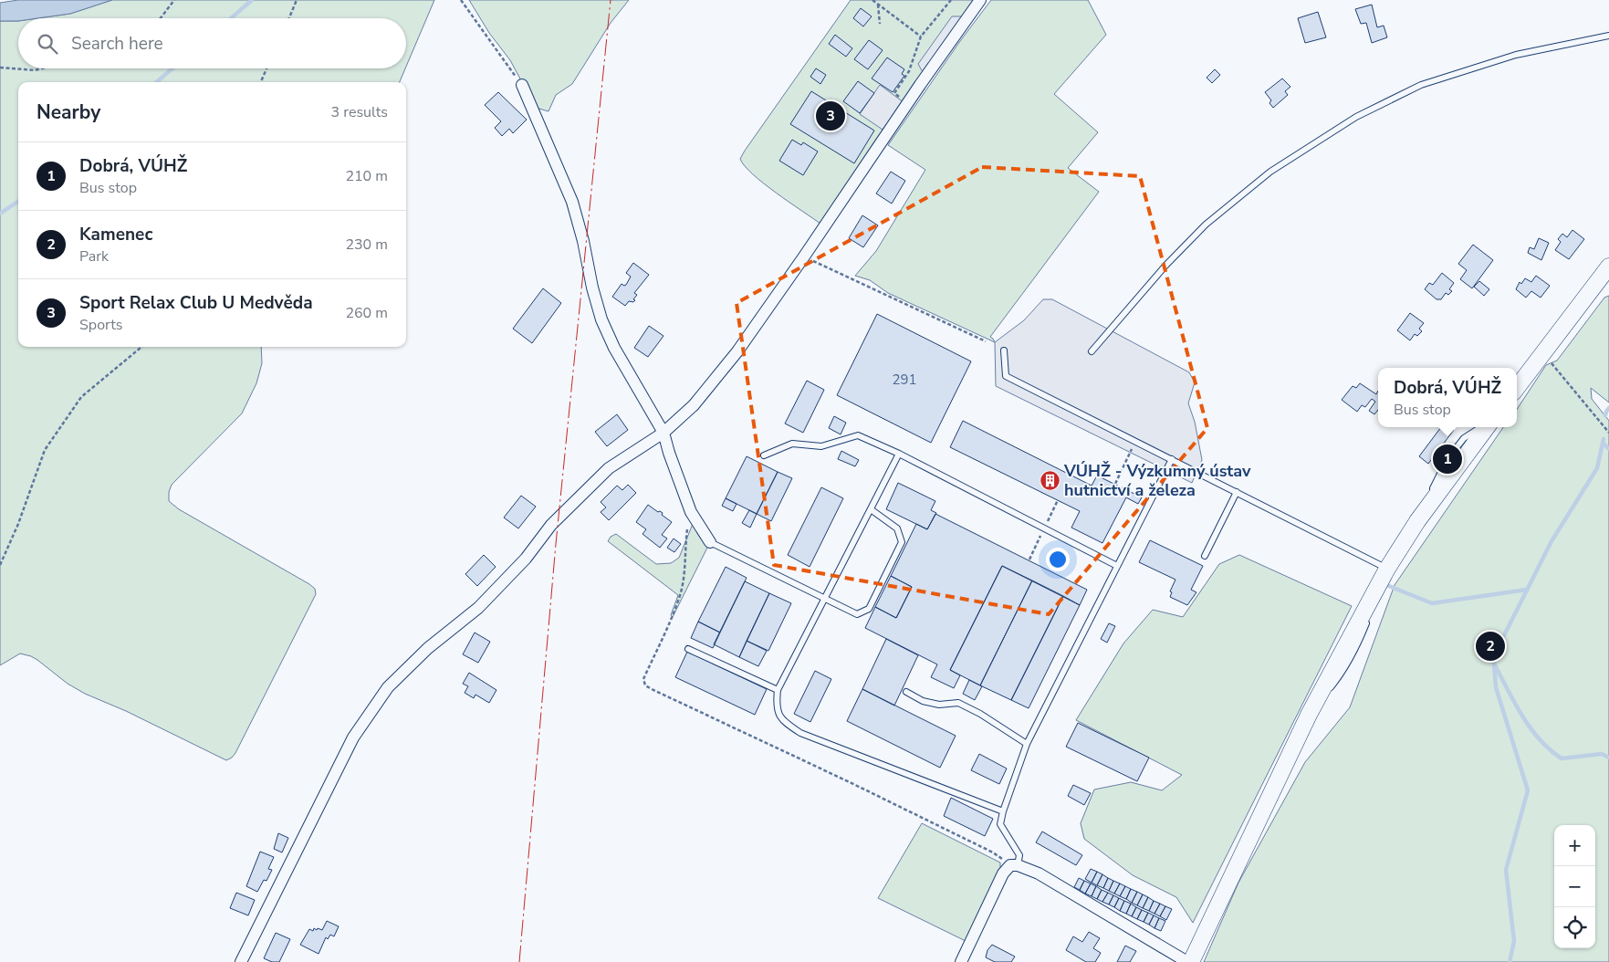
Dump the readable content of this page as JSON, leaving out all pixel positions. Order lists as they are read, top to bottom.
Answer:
{
  "places": {
    "building": ["VÚHŽ - Výzkumný ústav hutnictví a železa"]
  },
  "house_numbers": ["291"],
  "page": {
    "search": "Search here",
    "heading": ["Nearby", "3 results"],
    "pins": ["3", "1", "2"],
    "list": [
      {
        "mark": "1",
        "name": "Dobrá, VÚHŽ",
        "note": "Bus stop",
        "value": "210 m"
      },
      {
        "mark": "2",
        "name": "Kamenec",
        "note": "Park",
        "value": "230 m"
      },
      {
        "mark": "3",
        "name": "Sport Relax Club U Medvěda",
        "note": "Sports",
        "value": "260 m"
      }
    ],
    "popup": ["Dobrá, VÚHŽ", "Bus stop"],
    "map_buttons": ["+", "−"]
  }
}
